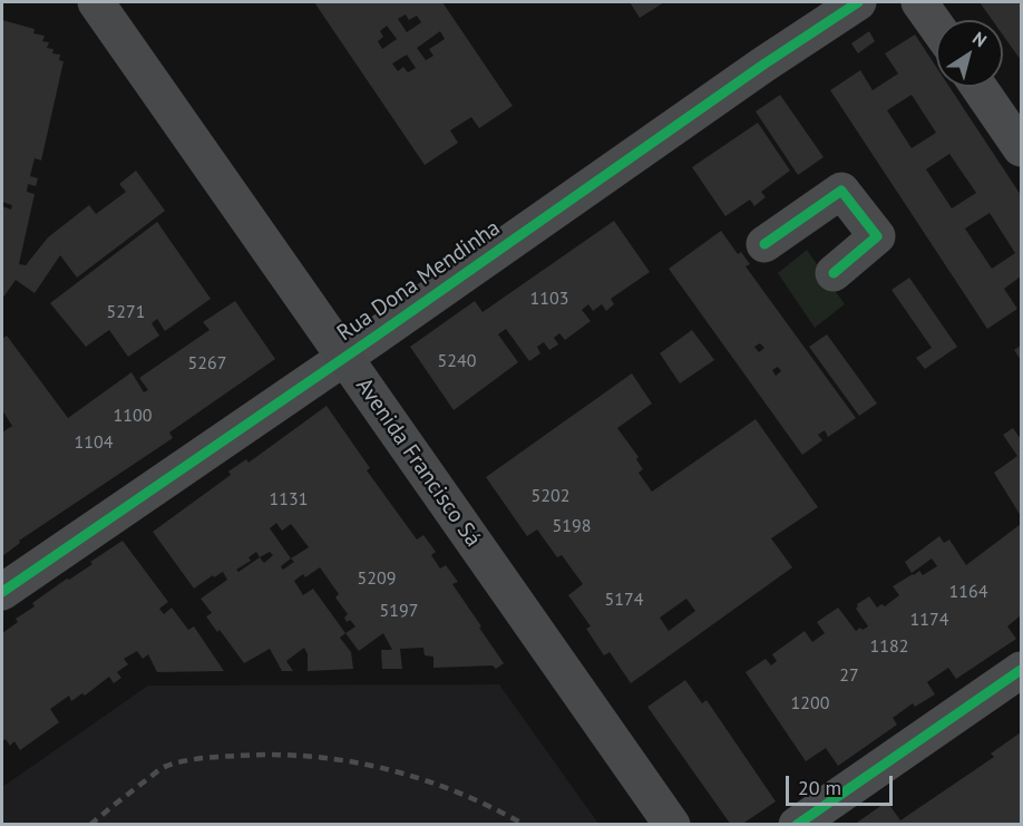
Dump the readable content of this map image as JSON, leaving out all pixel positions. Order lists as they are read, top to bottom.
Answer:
{
  "streets": {
    "main road": ["Avenida Francisco Sá"],
    "street": ["Rua Dona Mendinha"]
  },
  "crossings": [
    ["Rua Dona Mendinha", "Avenida Francisco Sá"]
  ],
  "house_numbers": [
    "1103",
    "5271",
    "5240",
    "5267",
    "1100",
    "1104",
    "5202",
    "1131",
    "5198",
    "5209",
    "1164",
    "5174",
    "5197",
    "1174",
    "1182",
    "27",
    "1200"
  ],
  "scale_bar": "20 m",
  "north": "top right"
}
